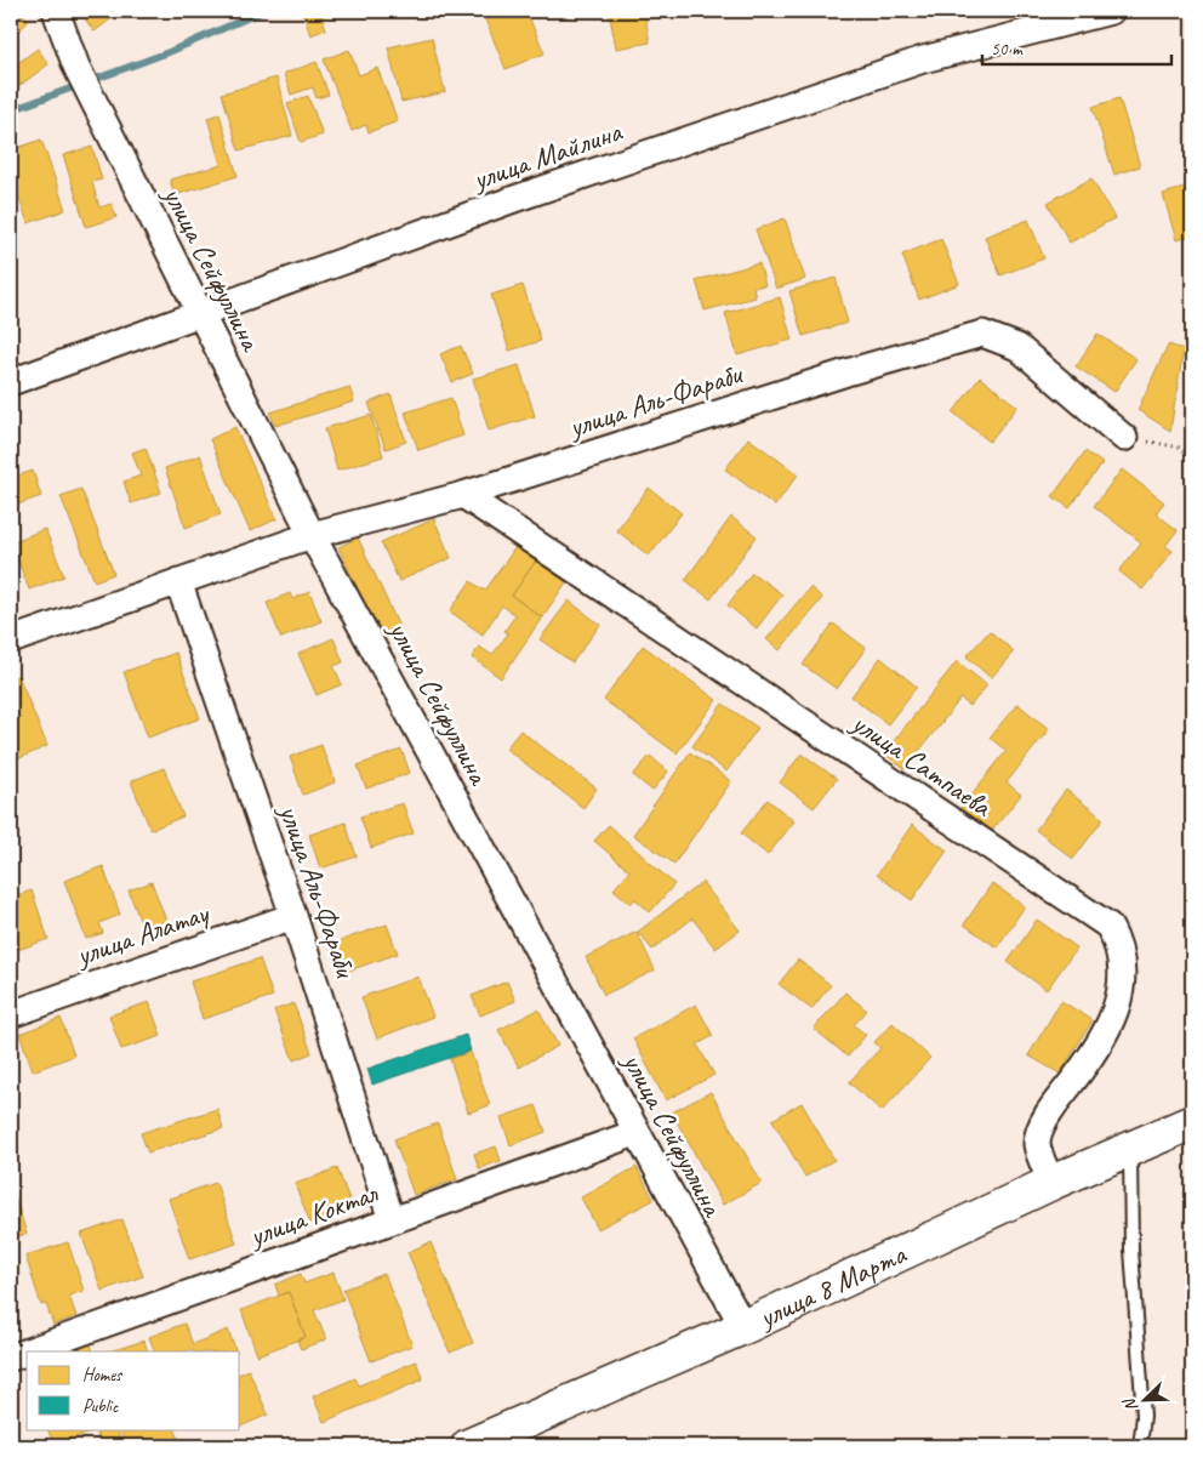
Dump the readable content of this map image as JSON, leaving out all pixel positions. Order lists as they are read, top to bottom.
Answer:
{
  "streets": {
    "street": [
      "улица Майлина",
      "улица Сейфуллина",
      "улица Аль-Фараби",
      "улица Сатпаева",
      "улица Алатау",
      "улица Коктал",
      "улица 8 Марта"
    ]
  },
  "crossings": [
    ["улица Майлина", "улица Сейфуллина"],
    ["улица Сейфуллина", "улица Аль-Фараби"],
    ["улица Сейфуллина", "улица Коктал"],
    ["улица Сейфуллина", "улица 8 Марта"],
    ["улица Аль-Фараби", "улица Сатпаева"],
    ["улица Аль-Фараби", "улица Алатау"],
    ["улица Аль-Фараби", "улица Коктал"],
    ["улица Сатпаева", "улица 8 Марта"]
  ],
  "legend": ["Homes", "Public"],
  "scale_bar": "50 m",
  "north": "bottom left"
}
